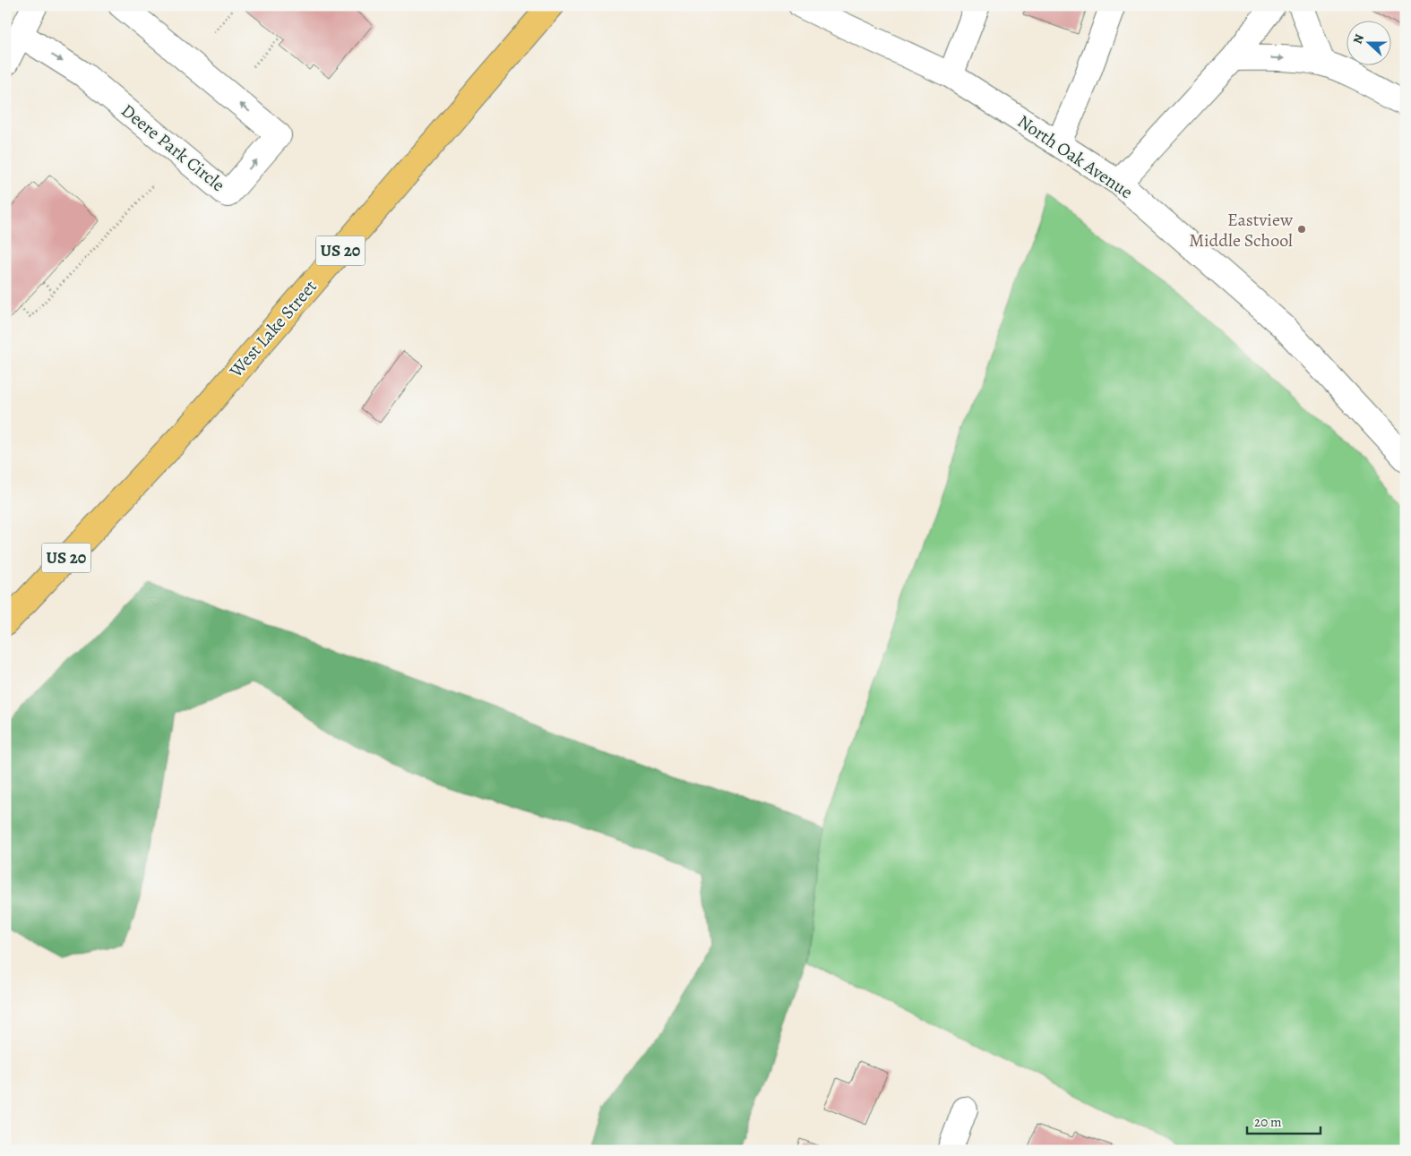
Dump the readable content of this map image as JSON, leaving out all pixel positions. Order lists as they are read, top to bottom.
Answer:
{
  "streets": {
    "highway": ["US 20", "West Lake Street"],
    "street": ["Deere Park Circle", "North Oak Avenue"]
  },
  "places": ["Eastview Middle School"],
  "scale_bar": "20 m",
  "north": "left"
}
